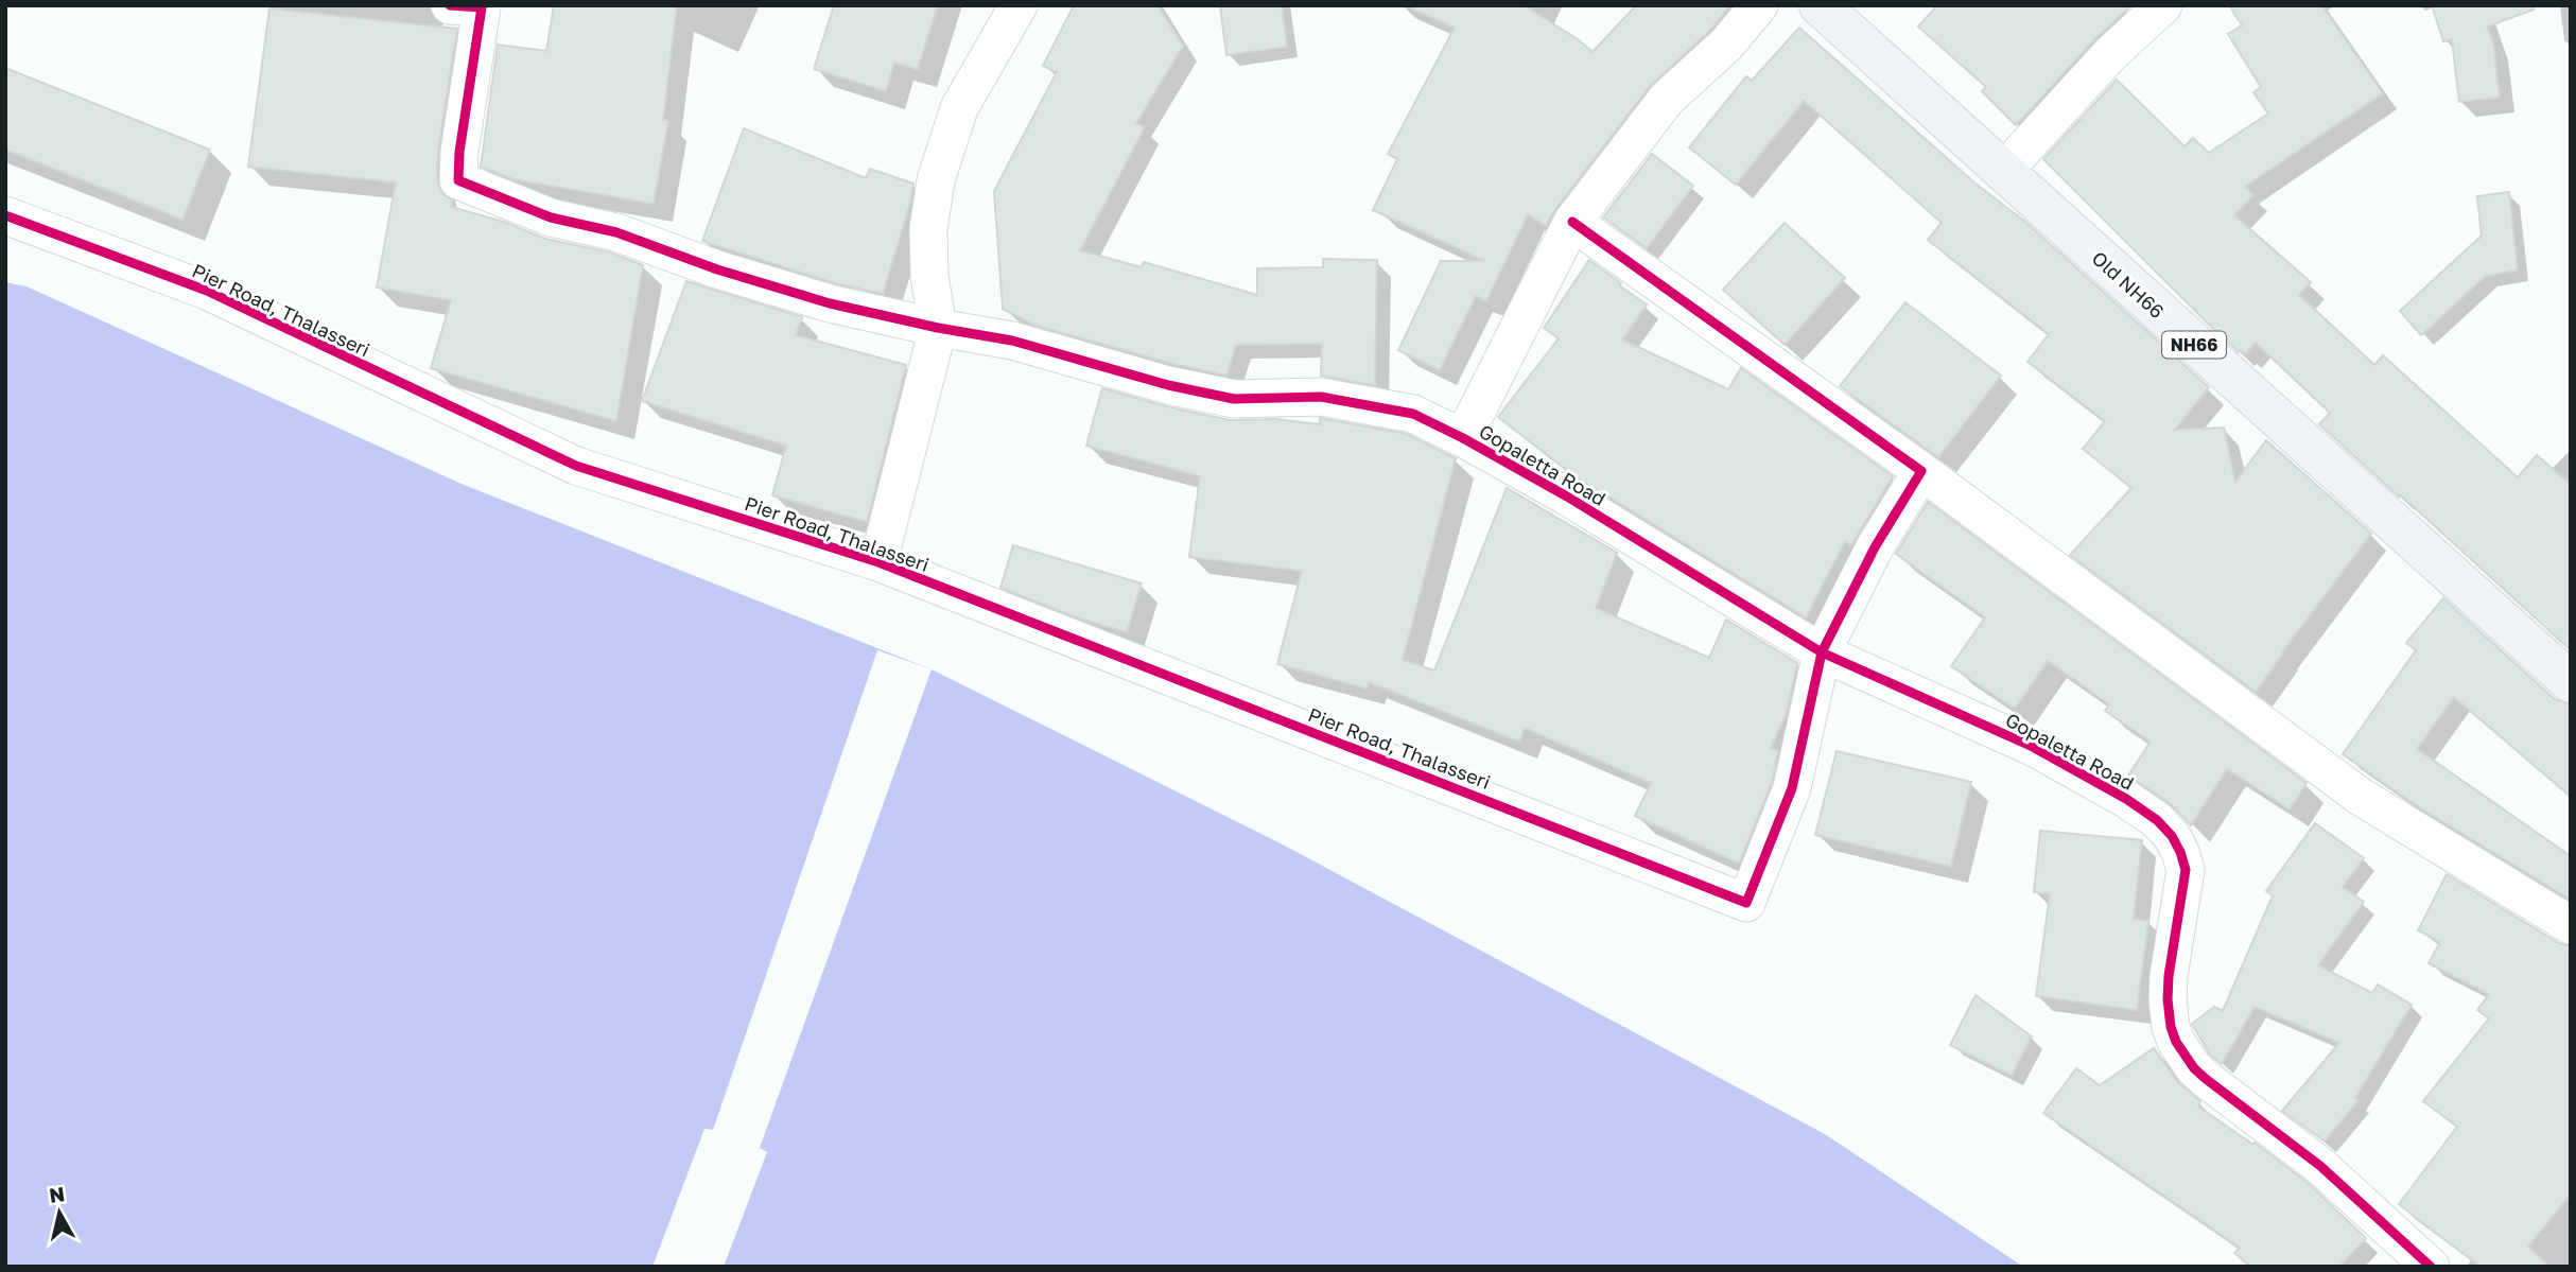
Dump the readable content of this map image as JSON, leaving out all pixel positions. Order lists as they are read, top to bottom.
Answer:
{
  "streets": {
    "main road": ["Old NH66", "NH66"],
    "street": ["Pier Road, Thalasseri", "Gopaletta Road"]
  },
  "crossings": [
    ["Pier Road, Thalasseri", "Gopaletta Road"]
  ],
  "north": "top"
}
